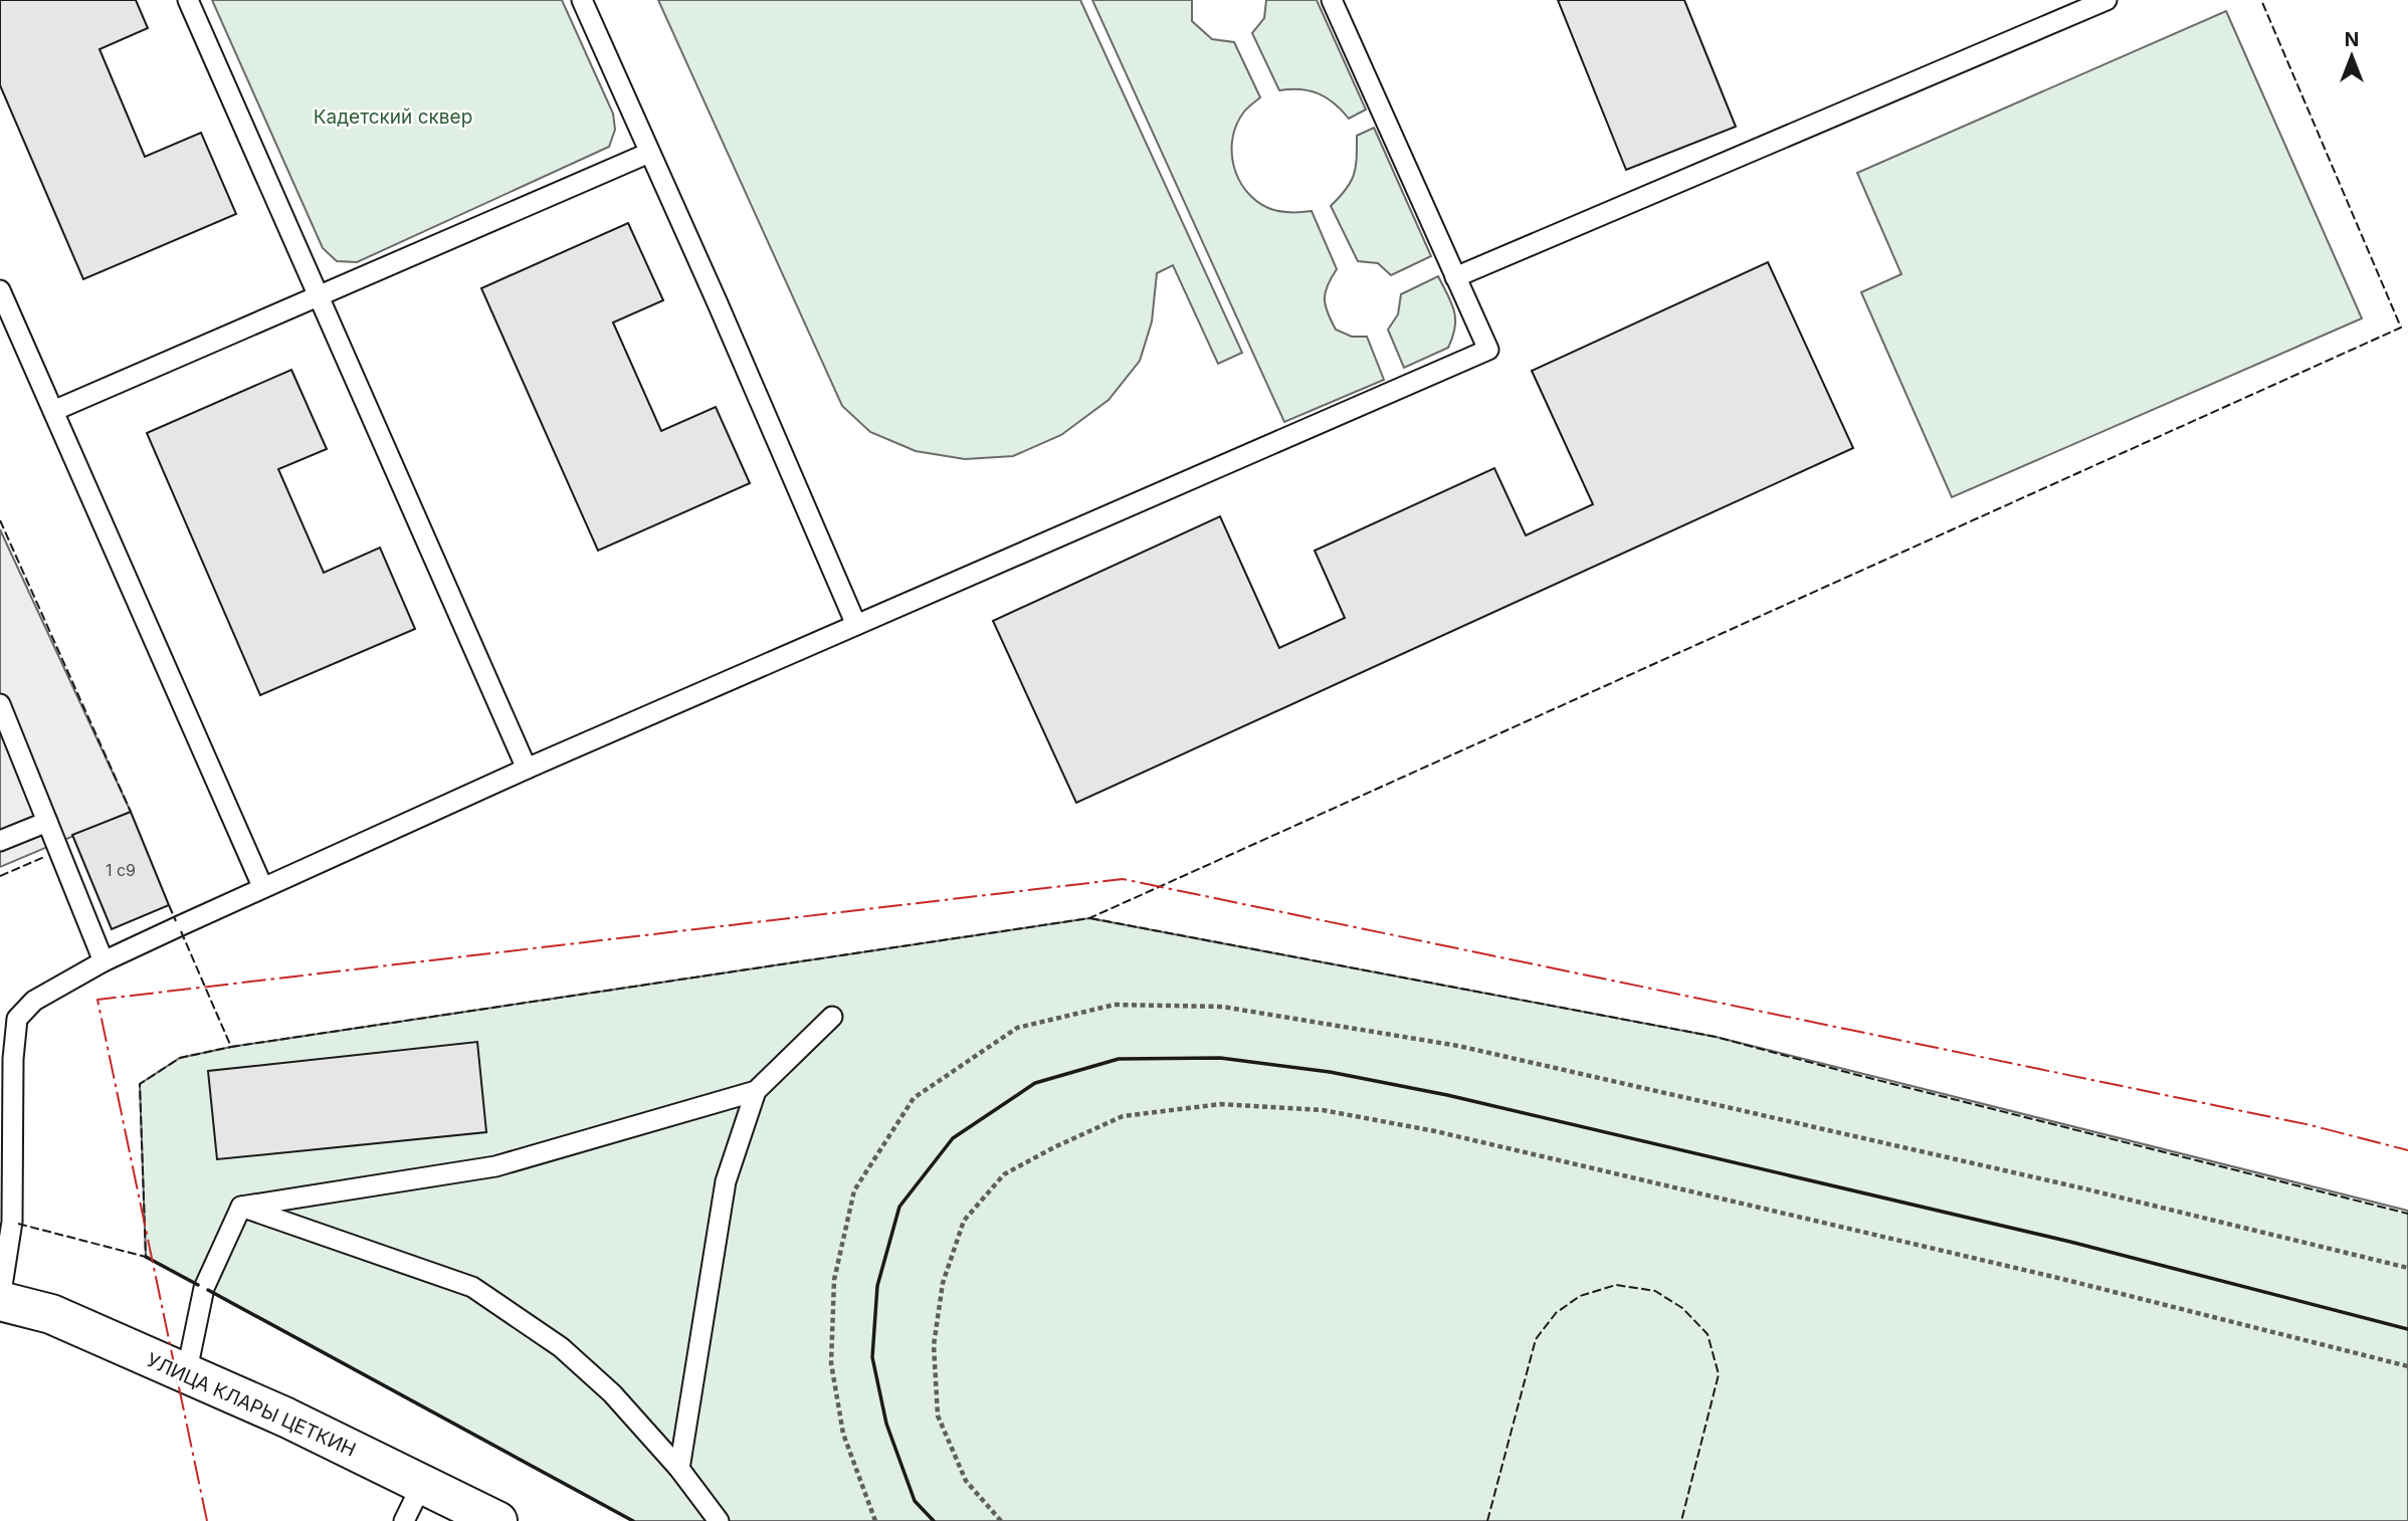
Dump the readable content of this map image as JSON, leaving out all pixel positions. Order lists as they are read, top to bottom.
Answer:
{
  "streets": {
    "street": ["УЛИЦА КЛАРЫ ЦЕТКИН"]
  },
  "parks": ["Кадетский сквер"],
  "house_numbers": ["1 с9"],
  "north": "top"
}
